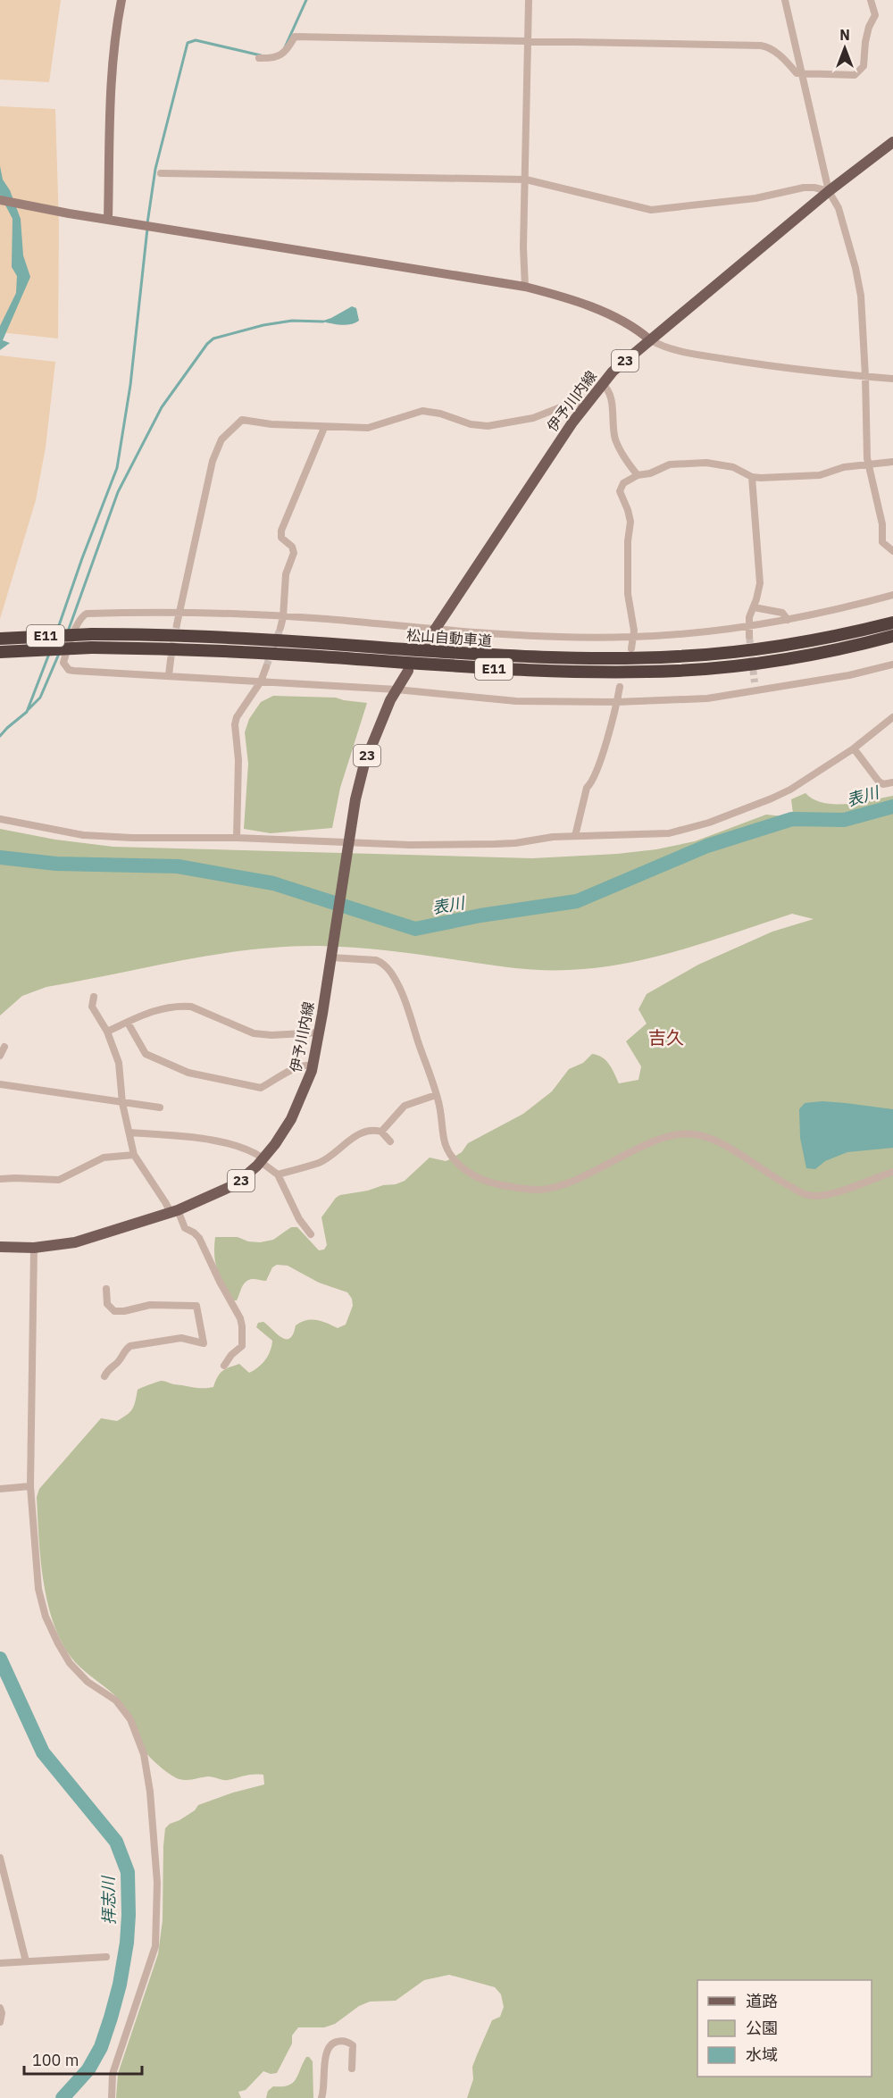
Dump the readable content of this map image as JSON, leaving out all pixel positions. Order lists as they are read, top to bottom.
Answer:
{
  "streets": {
    "highway": ["E11", "松山自動車道"],
    "main road": ["23", "伊予川内線"]
  },
  "districts": ["吉久"],
  "water": ["表川", "拝志川"],
  "legend": ["道路", "公園", "水域"],
  "scale_bar": "100 m",
  "north": "top"
}
